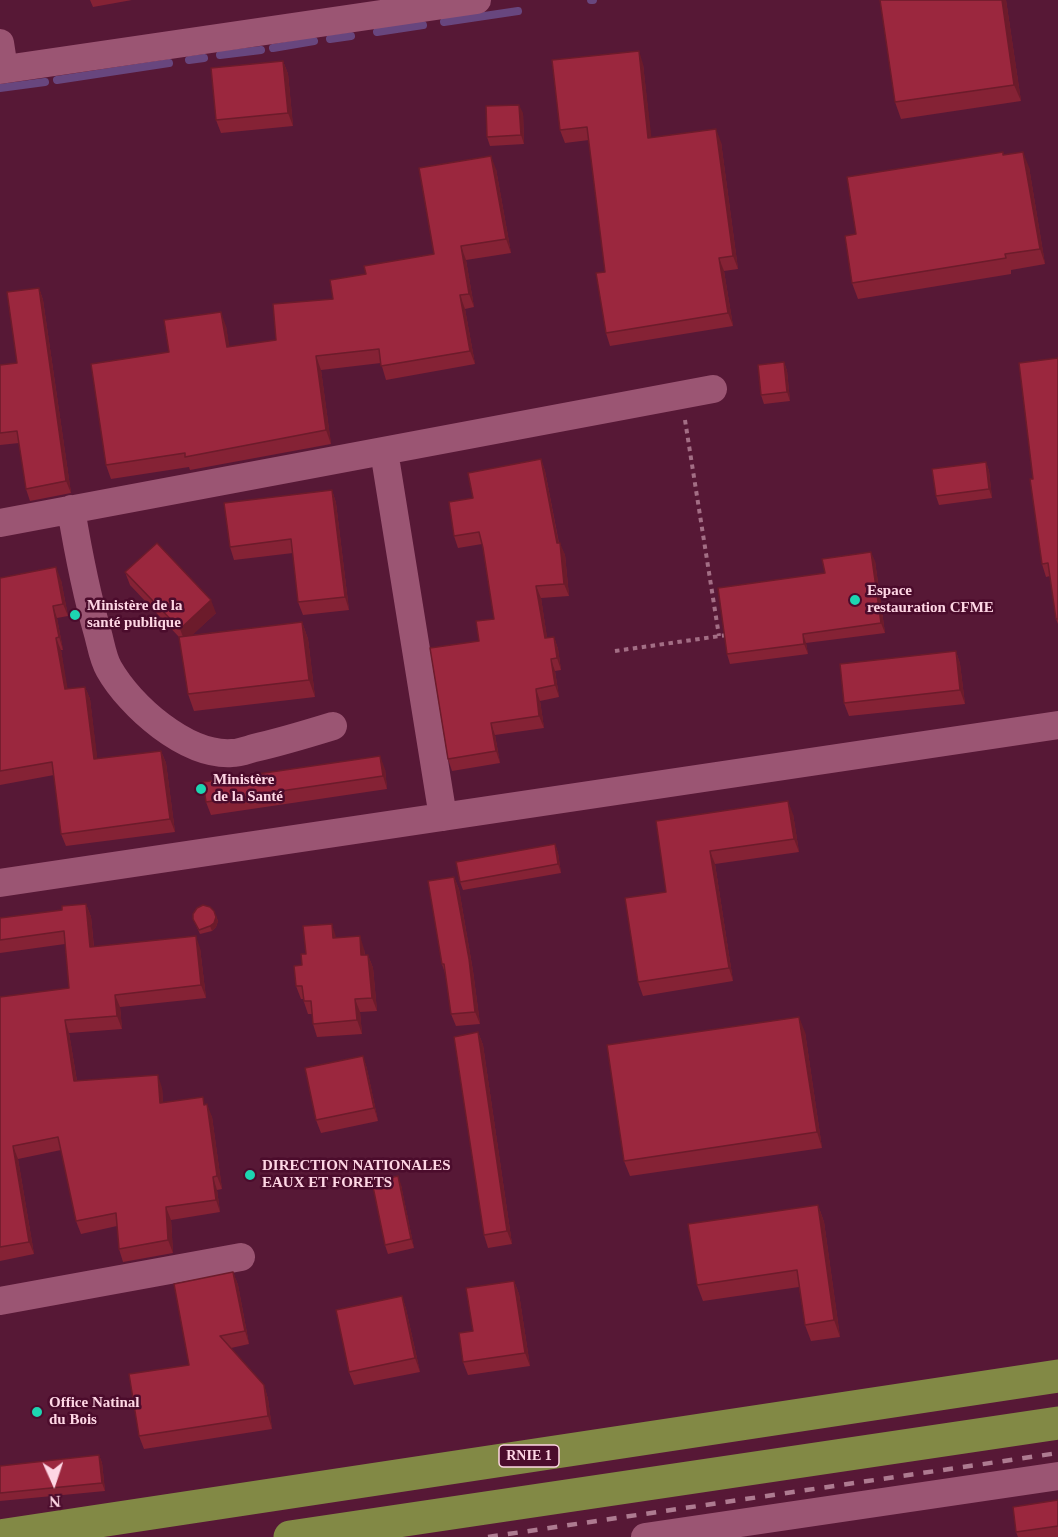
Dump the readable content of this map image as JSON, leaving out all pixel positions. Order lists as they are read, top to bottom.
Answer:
{
  "streets": {
    "highway": ["RNIE 1"]
  },
  "places": [
    "Espace restauration CFME",
    "Ministère de la santé publique",
    "Ministère de la Santé",
    "DIRECTION NATIONALES EAUX ET FORETS",
    "Office Natinal du Bois"
  ],
  "north": "bottom"
}
